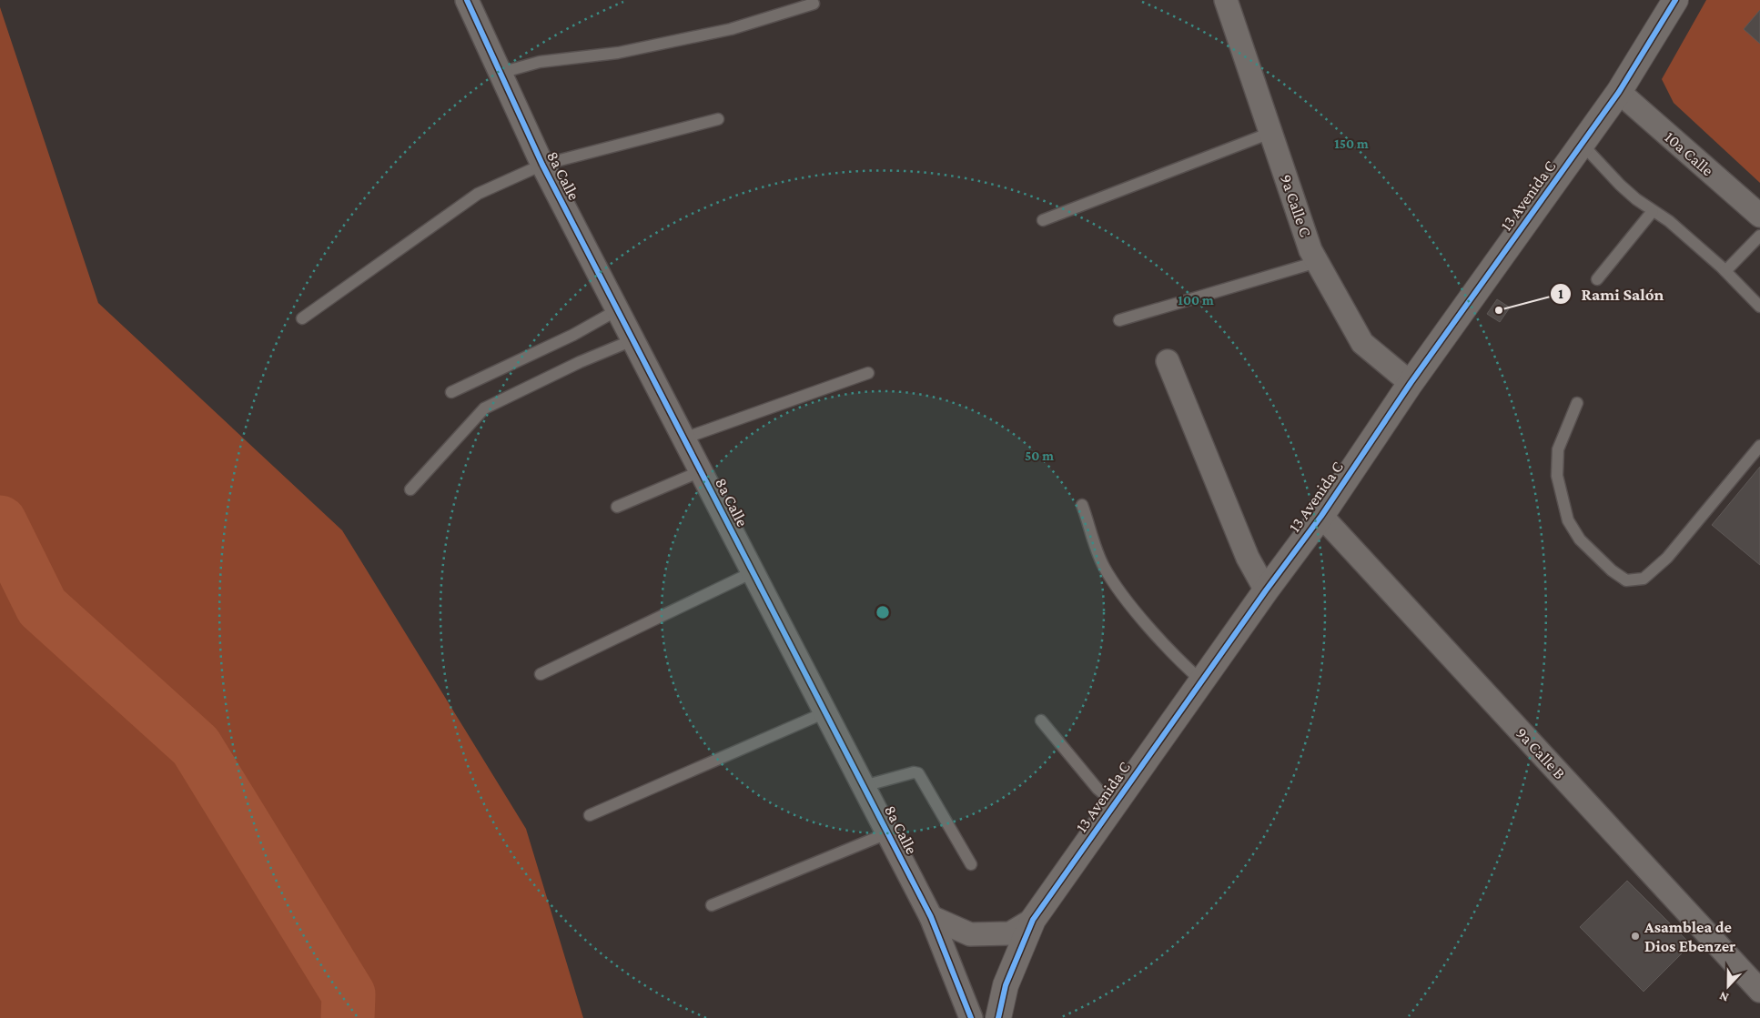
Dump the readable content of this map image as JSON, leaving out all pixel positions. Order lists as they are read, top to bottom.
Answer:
{
  "streets": {
    "street": [
      "10a Calle",
      "8a Calle",
      "13 Avenida C",
      "9a Calle C",
      "9a Calle B"
    ]
  },
  "crossings": [
    ["10a Calle", "13 Avenida C"],
    ["13 Avenida C", "9a Calle C"],
    ["13 Avenida C", "9a Calle B"]
  ],
  "places": ["Rami Salón", "Asamblea de Dios Ebenzer"],
  "north": "bottom",
  "rings": ["150 m", "100 m", "50 m"]
}
